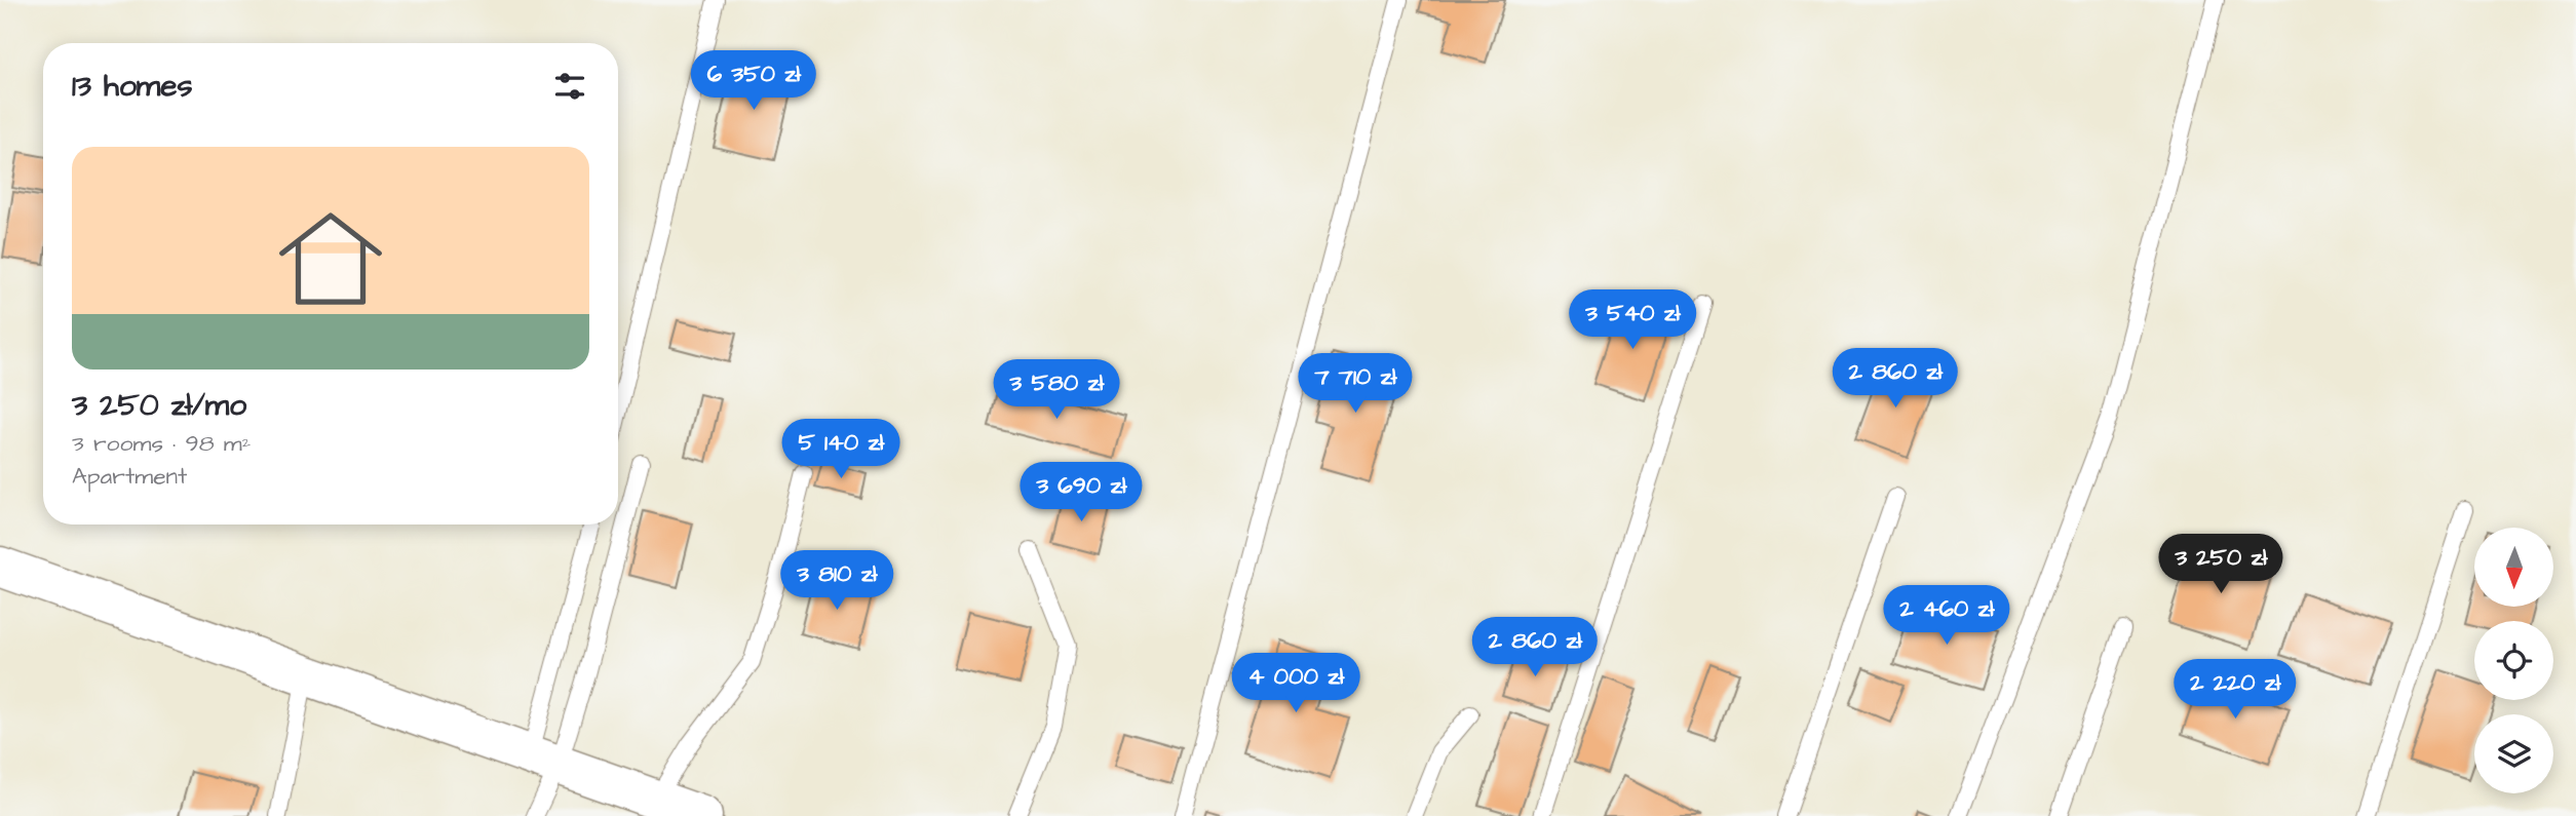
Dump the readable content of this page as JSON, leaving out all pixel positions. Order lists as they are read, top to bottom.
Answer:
{
  "north": "bottom",
  "page": {
    "heading": "13 homes",
    "price": [
      "6 350 zł",
      "3 540 zł",
      "2 860 zł",
      "7 710 zł",
      "3 580 zł",
      "5 140 zł",
      "3 690 zł",
      "3 250 zł",
      "3 810 zł",
      "2 460 zł",
      "2 860 zł",
      "4 000 zł",
      "2 220 zł"
    ],
    "list": [
      {
        "name": "3 250 zł/mo",
        "note": "3 rooms · 98 m² · Apartment"
      }
    ]
  }
}
